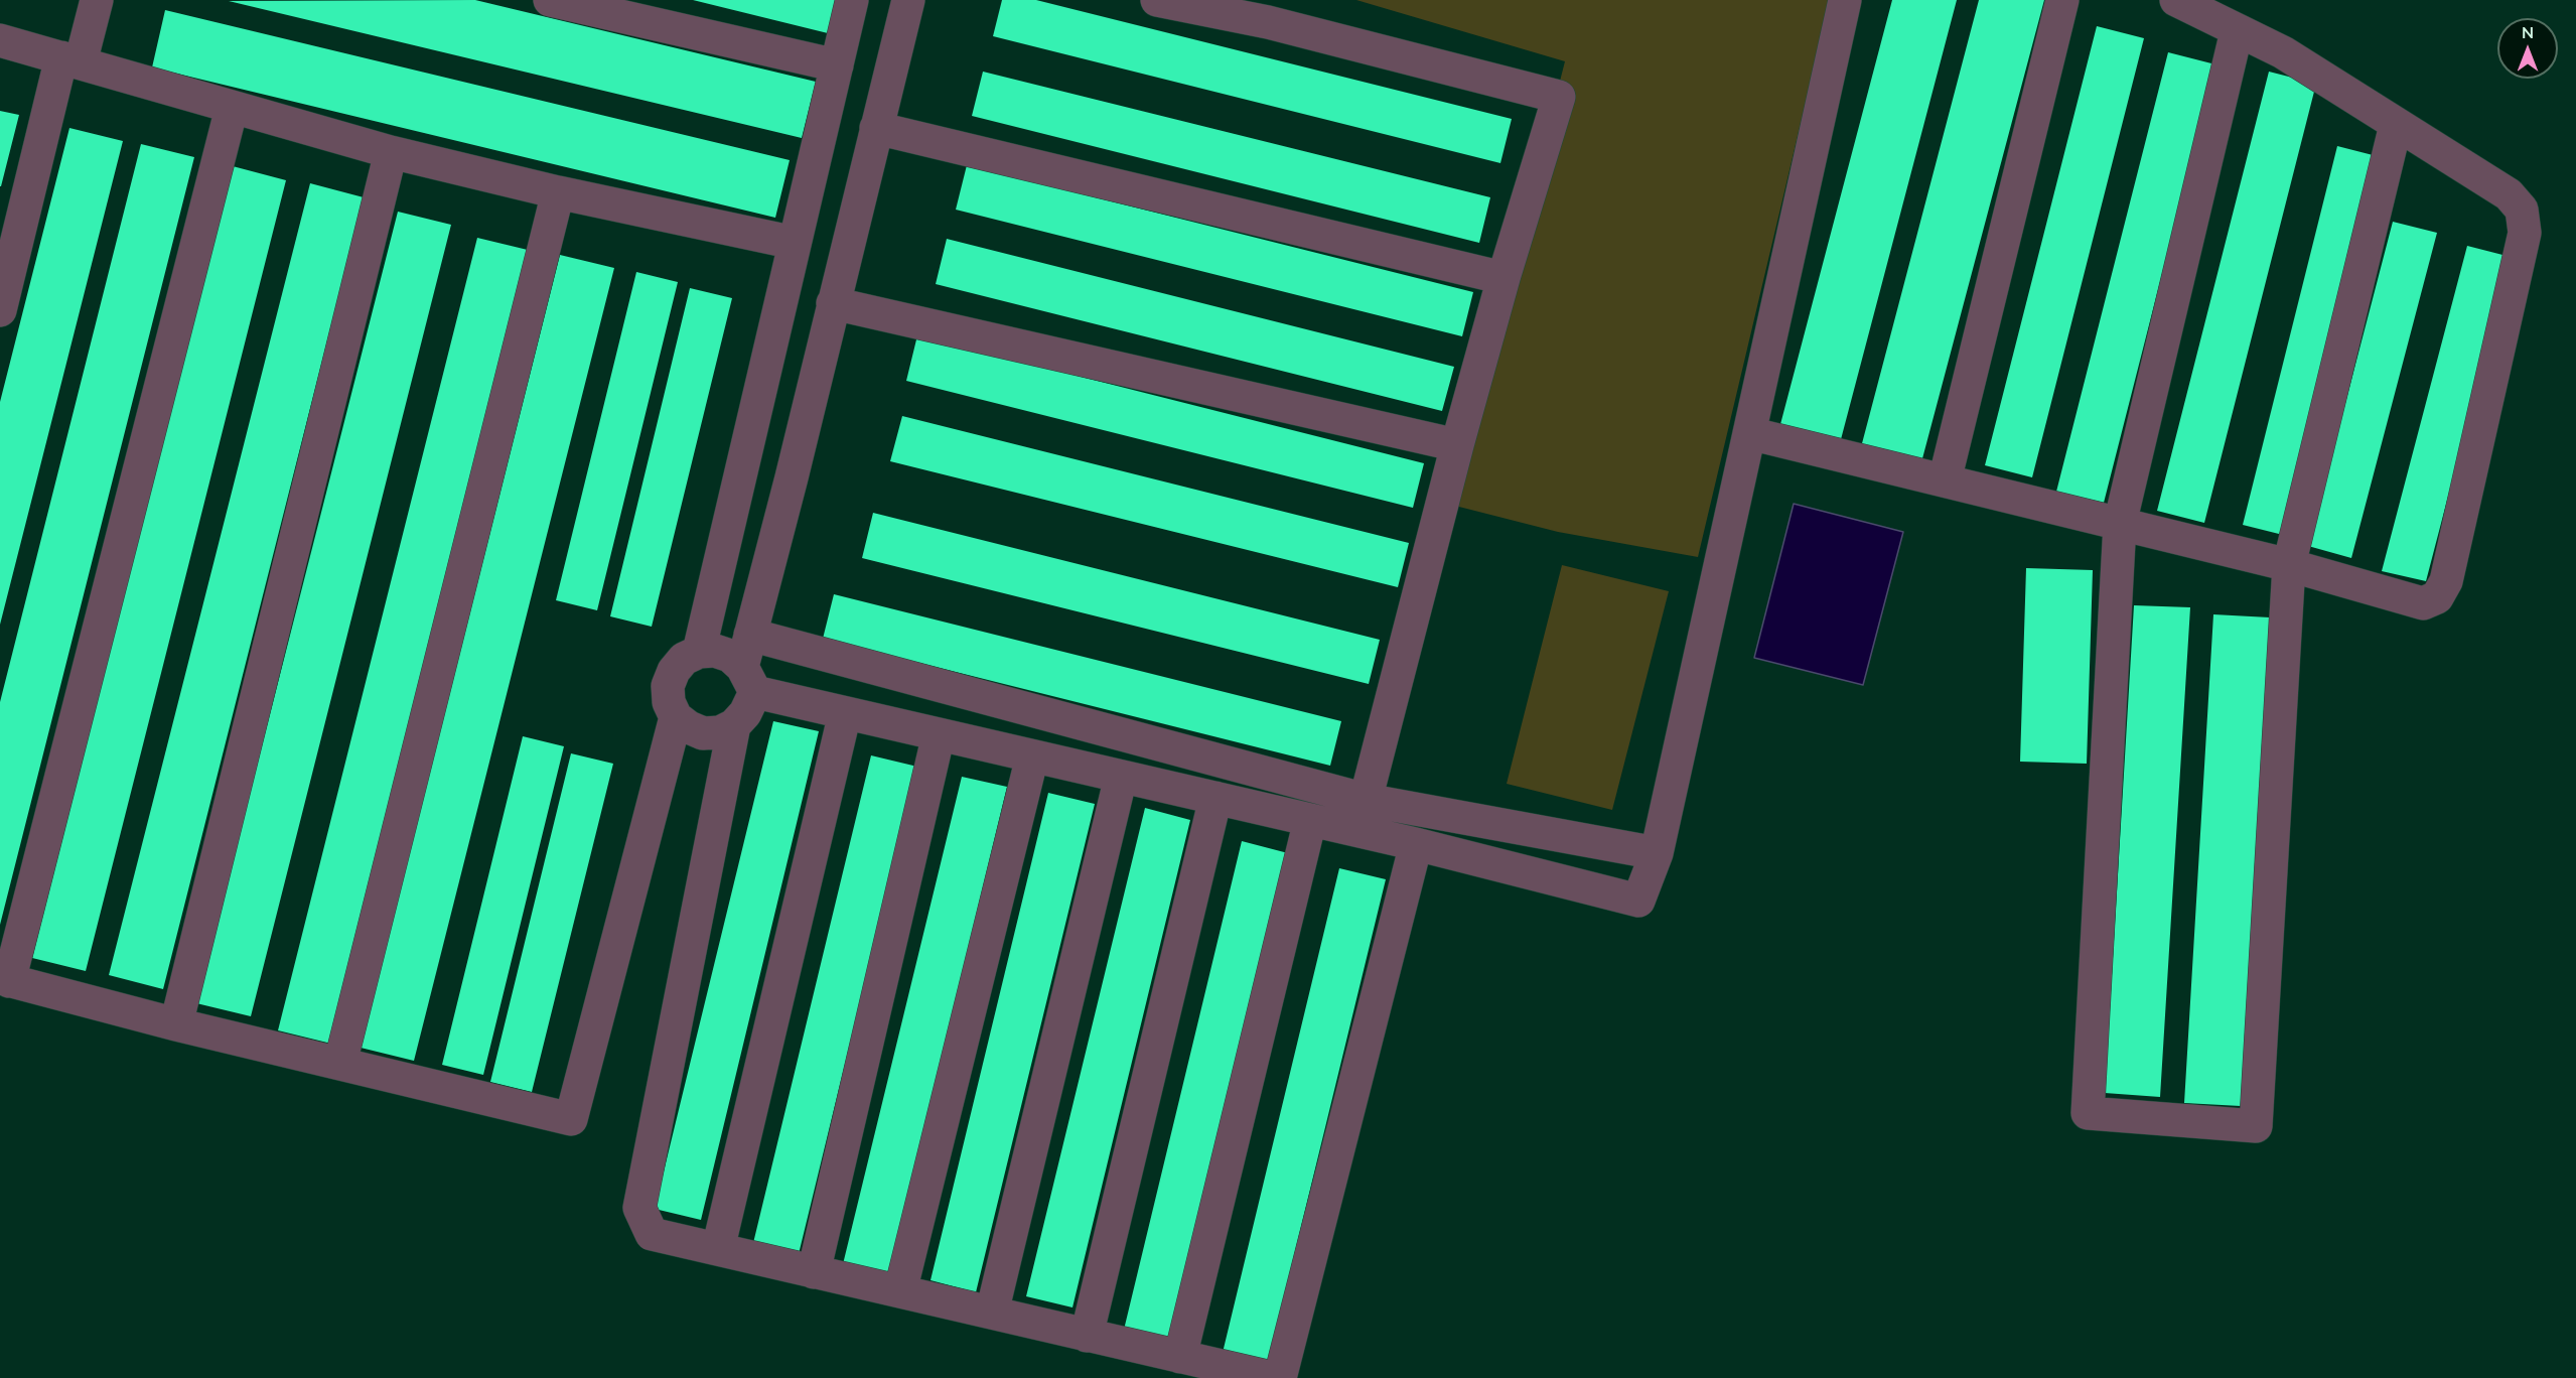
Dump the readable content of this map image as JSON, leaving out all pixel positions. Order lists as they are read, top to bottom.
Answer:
{
  "north": "top"
}
